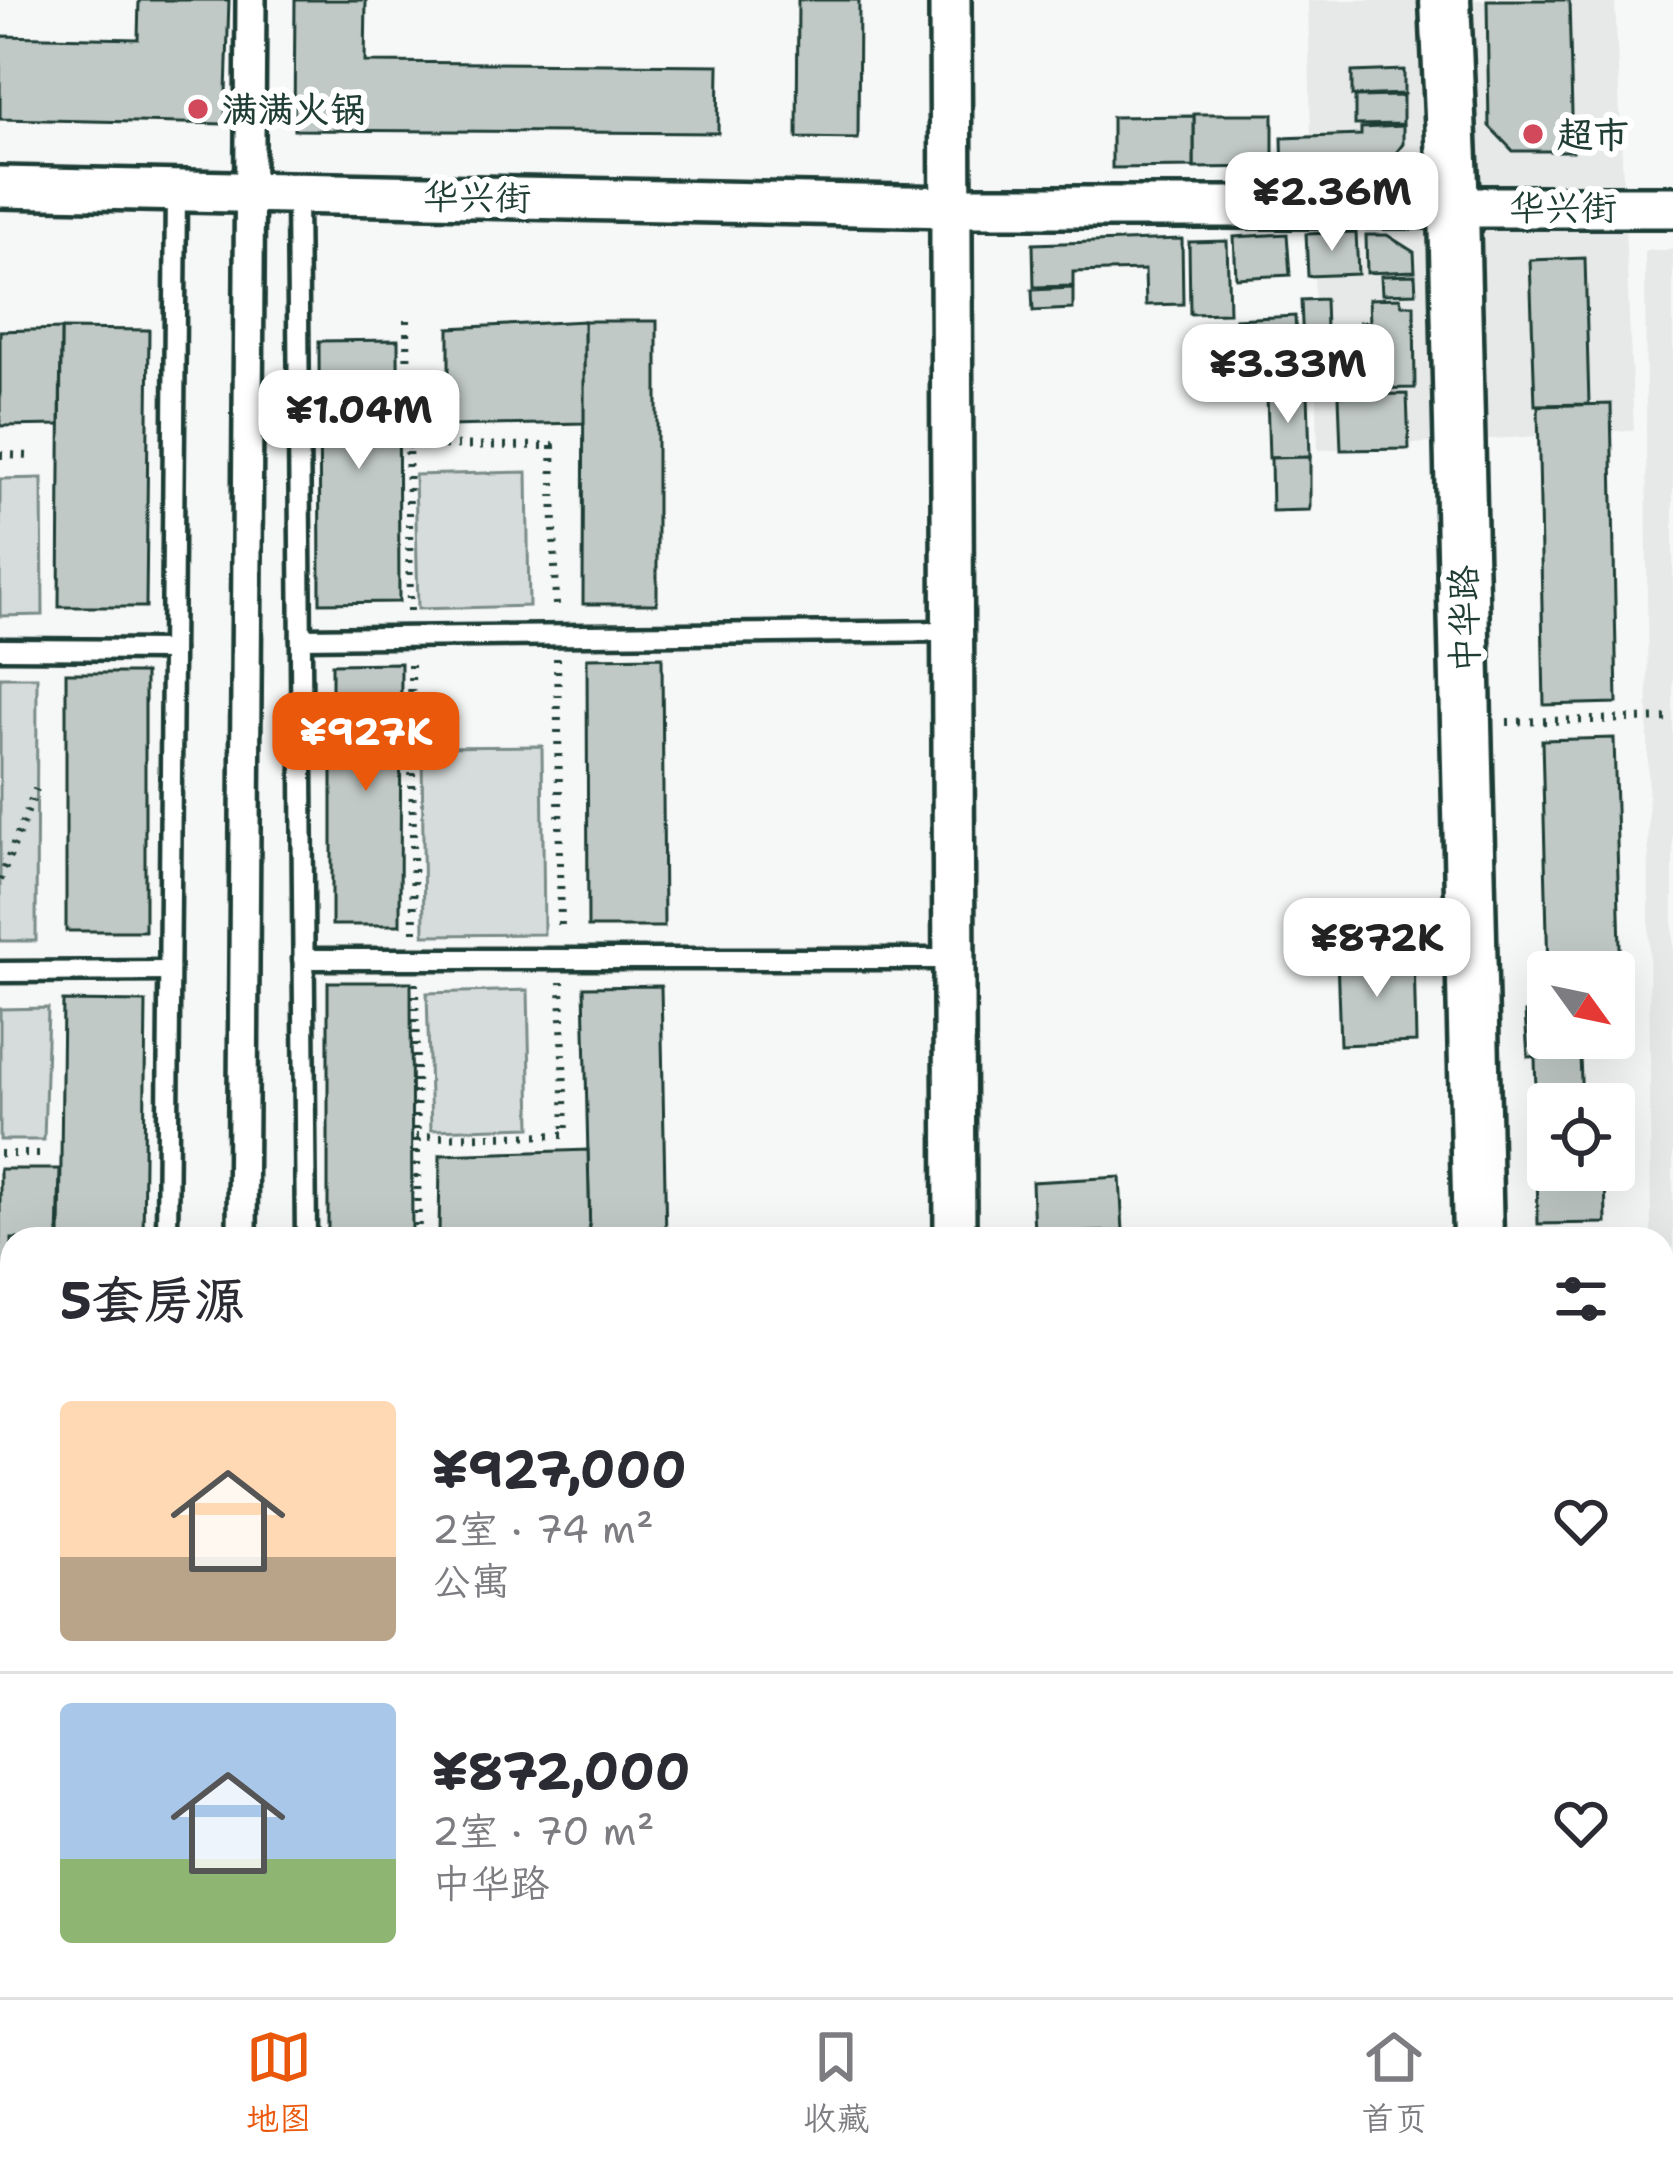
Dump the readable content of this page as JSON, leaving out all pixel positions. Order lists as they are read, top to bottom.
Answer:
{
  "streets": {
    "street": ["华兴街", "中华路"]
  },
  "crossings": [
    ["华兴街", "中华路"]
  ],
  "places": ["满满火锅", "超市"],
  "north": "bottom right",
  "page": {
    "price": [
      "¥2.36M",
      "¥3.33M",
      "¥1.04M",
      "¥927K",
      "¥872K"
    ],
    "heading": "5套房源",
    "list": [
      {
        "name": "¥927,000",
        "note": "2室 · 74 m² · 公寓"
      },
      {
        "name": "¥872,000",
        "note": "2室 · 70 m² · 中华路"
      }
    ],
    "tabs": ["地图", "收藏", "首页"]
  }
}
